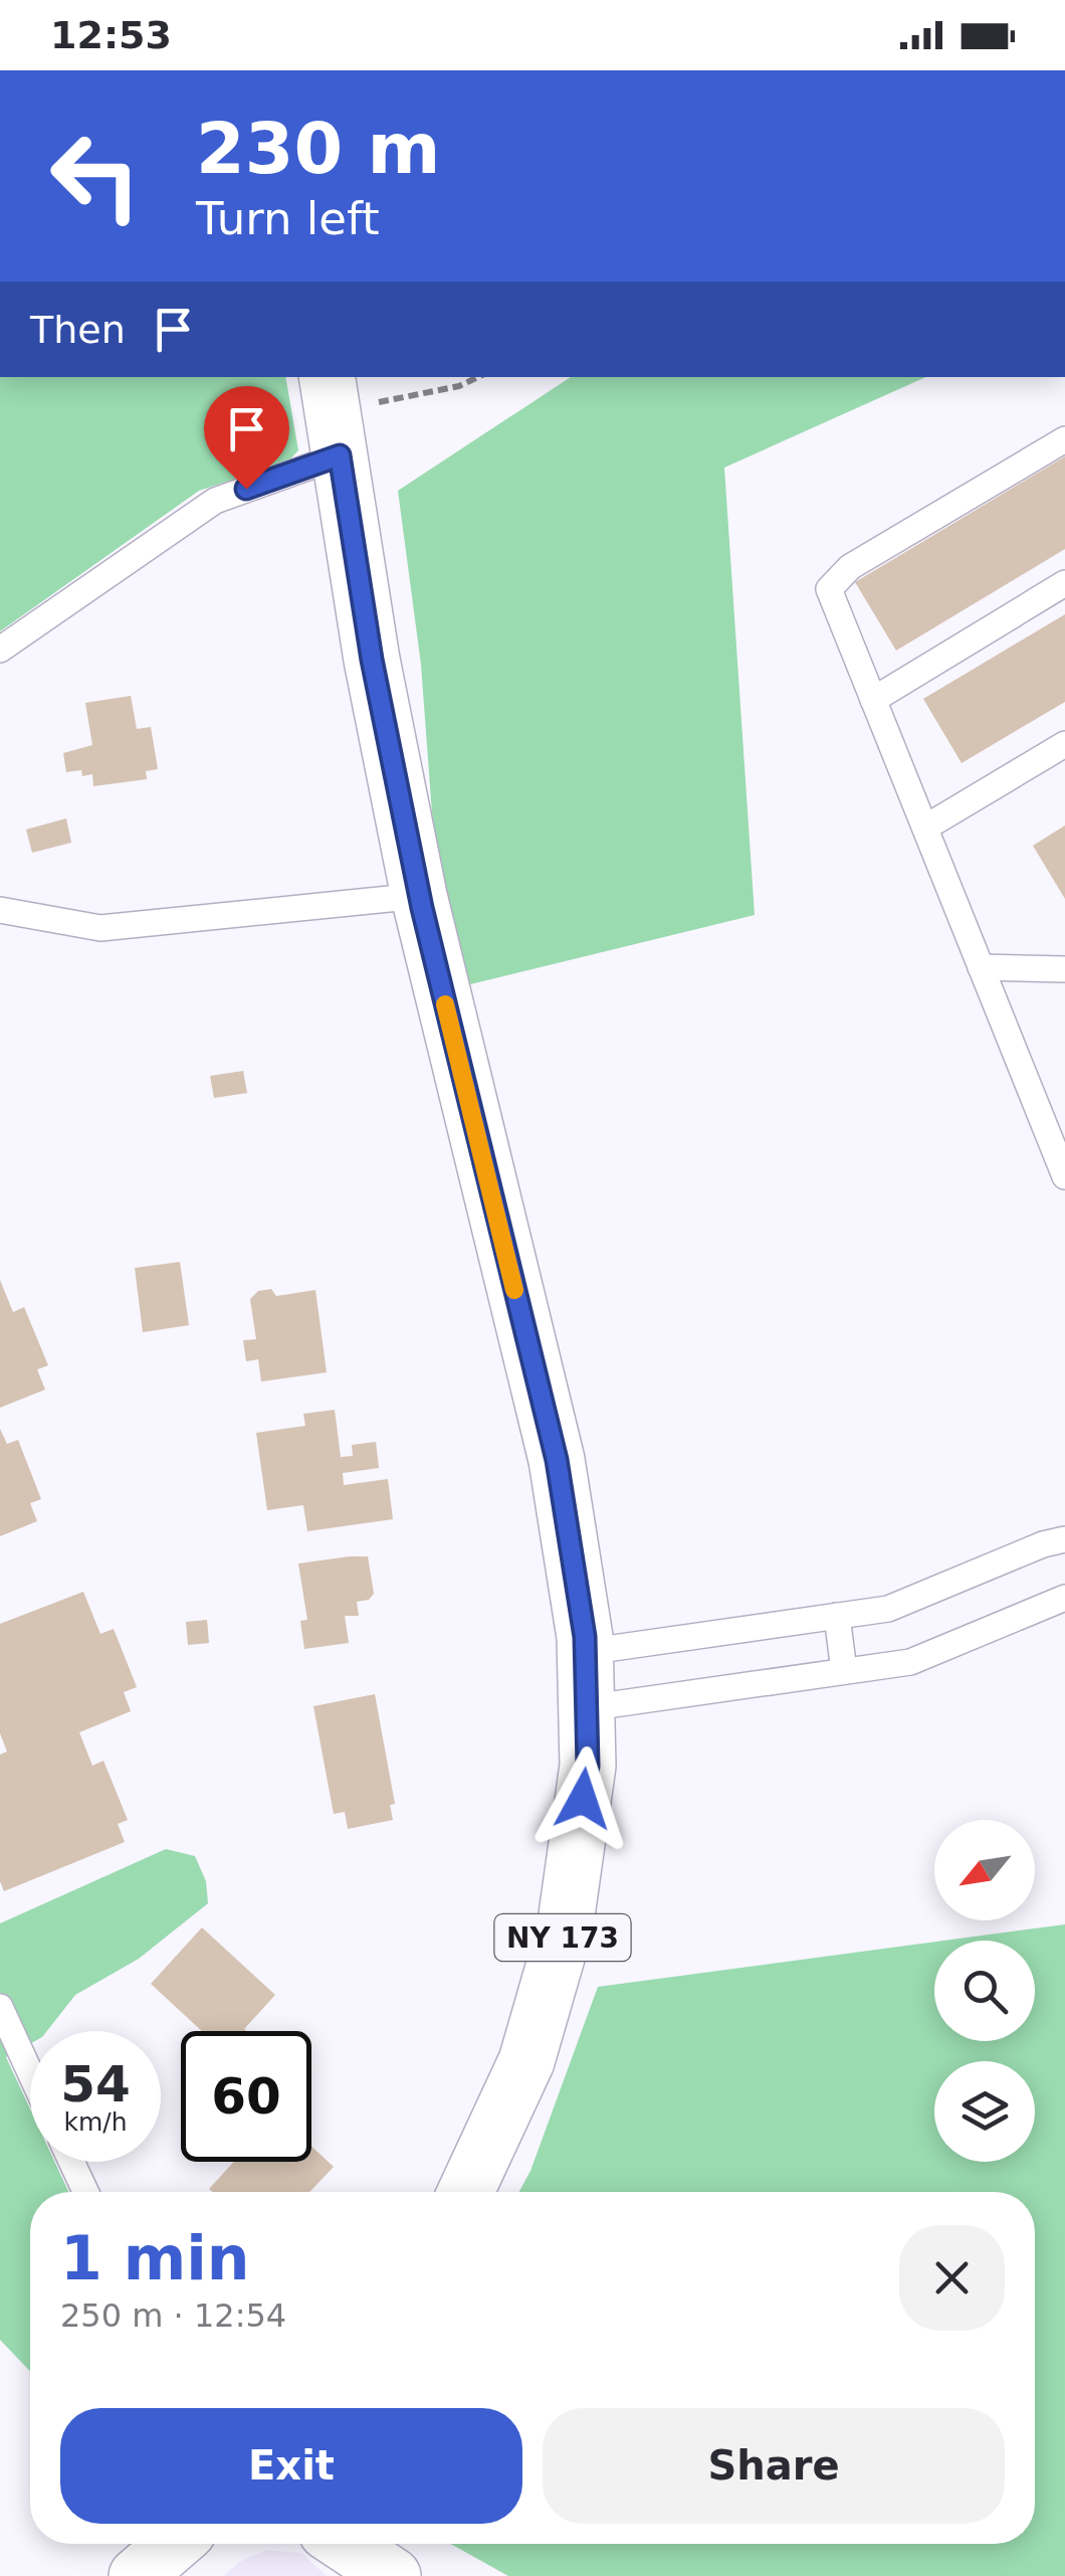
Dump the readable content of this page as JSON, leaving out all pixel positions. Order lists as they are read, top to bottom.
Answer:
{
  "streets": {
    "main road": ["NY 173"]
  },
  "north": "bottom left",
  "page": {
    "status": "12:53",
    "turn": ["230 m", "Turn left"],
    "then": "Then",
    "speed": "54 km/h",
    "limit": "60",
    "heading": ["1 min", "250 m · 12:54"],
    "buttons": ["Exit", "Share"]
  }
}
